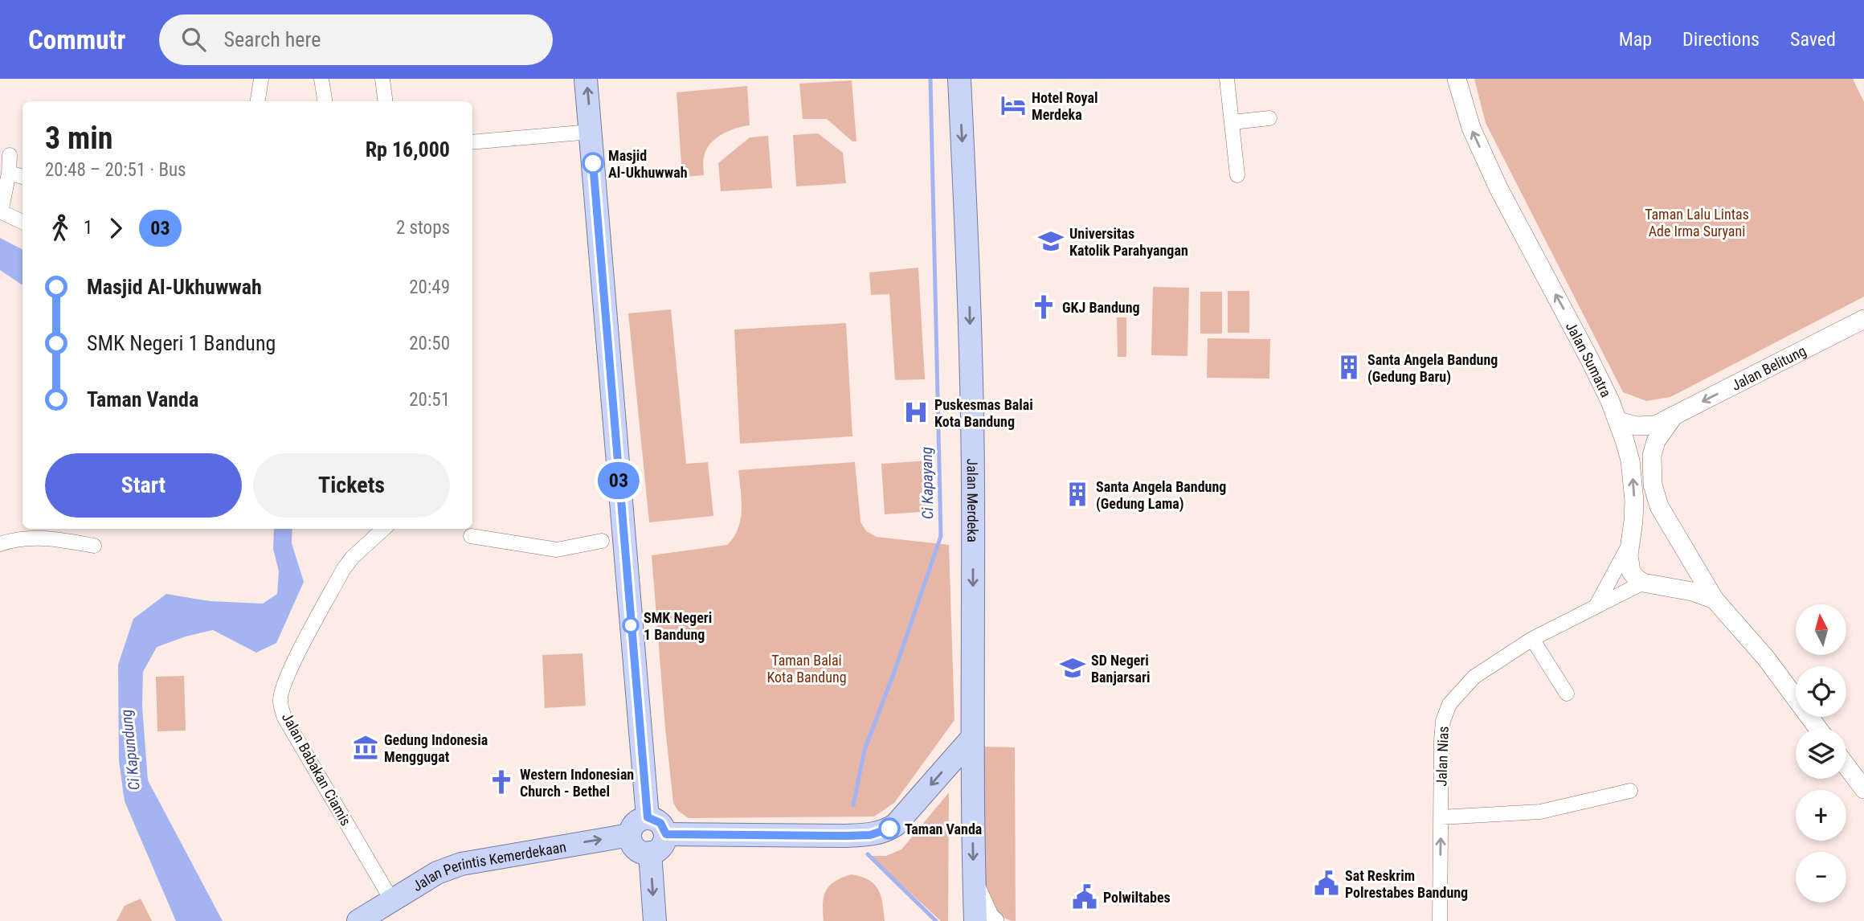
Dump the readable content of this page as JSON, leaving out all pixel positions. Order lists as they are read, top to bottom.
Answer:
{
  "streets": {
    "main road": ["Jalan Merdeka", "Jalan Perintis Kemerdekaan"],
    "street": [
      "Jalan Sumatra",
      "Jalan Belitung",
      "Jalan Nias",
      "Jalan Babakan Ciamis"
    ]
  },
  "crossings": [
    ["Jalan Sumatra", "Jalan Belitung"],
    ["Jalan Sumatra", "Jalan Nias"],
    ["Jalan Babakan Ciamis", "Jalan Perintis Kemerdekaan"]
  ],
  "one_way": [
    "Jalan Sumatra",
    "Jalan Belitung",
    "Jalan Merdeka",
    "Jalan Perintis Kemerdekaan"
  ],
  "water": ["Ci Kapayang", "Ci Kapundung"],
  "parks": ["Taman Lalu Lintas Ade Irma Suryani", "Taman Balai Kota Bandung"],
  "places": {
    "hotel": ["Hotel Royal Merdeka"],
    "other": ["Masjid Al-Ukhuwwah", "SMK Negeri 1 Bandung", "Taman Vanda"],
    "school or university": ["Universitas Katolik Parahyangan", "SD Negeri Banjarsari"],
    "church": ["GKJ Bandung", "Western Indonesian Church - Bethel"],
    "building": ["Santa Angela Bandung (Gedung Baru)", "Santa Angela Bandung (Gedung Lama)"],
    "hospital": ["Puskesmas Balai Kota Bandung"],
    "museum": ["Gedung Indonesia Menggugat"],
    "public building": ["Sat Reskrim Polrestabes Bandung", "Polwiltabes"]
  },
  "lines": ["bus line 03"],
  "north": "top",
  "page": {
    "header": "Commutr",
    "search": "Search here",
    "nav": ["Map", "Directions", "Saved"],
    "on_map": "03",
    "heading": ["3 min", "20:48 – 20:51 · Bus", "Rp 16,000"],
    "legs": ["1", "03", "2 stops"],
    "list": [
      {
        "name": "Masjid Al-Ukhuwwah",
        "value": "20:49"
      },
      {
        "name": "SMK Negeri 1 Bandung",
        "value": "20:50"
      },
      {
        "name": "Taman Vanda",
        "value": "20:51"
      }
    ],
    "buttons": ["Start", "Tickets"],
    "map_buttons": ["+", "−"]
  }
}
